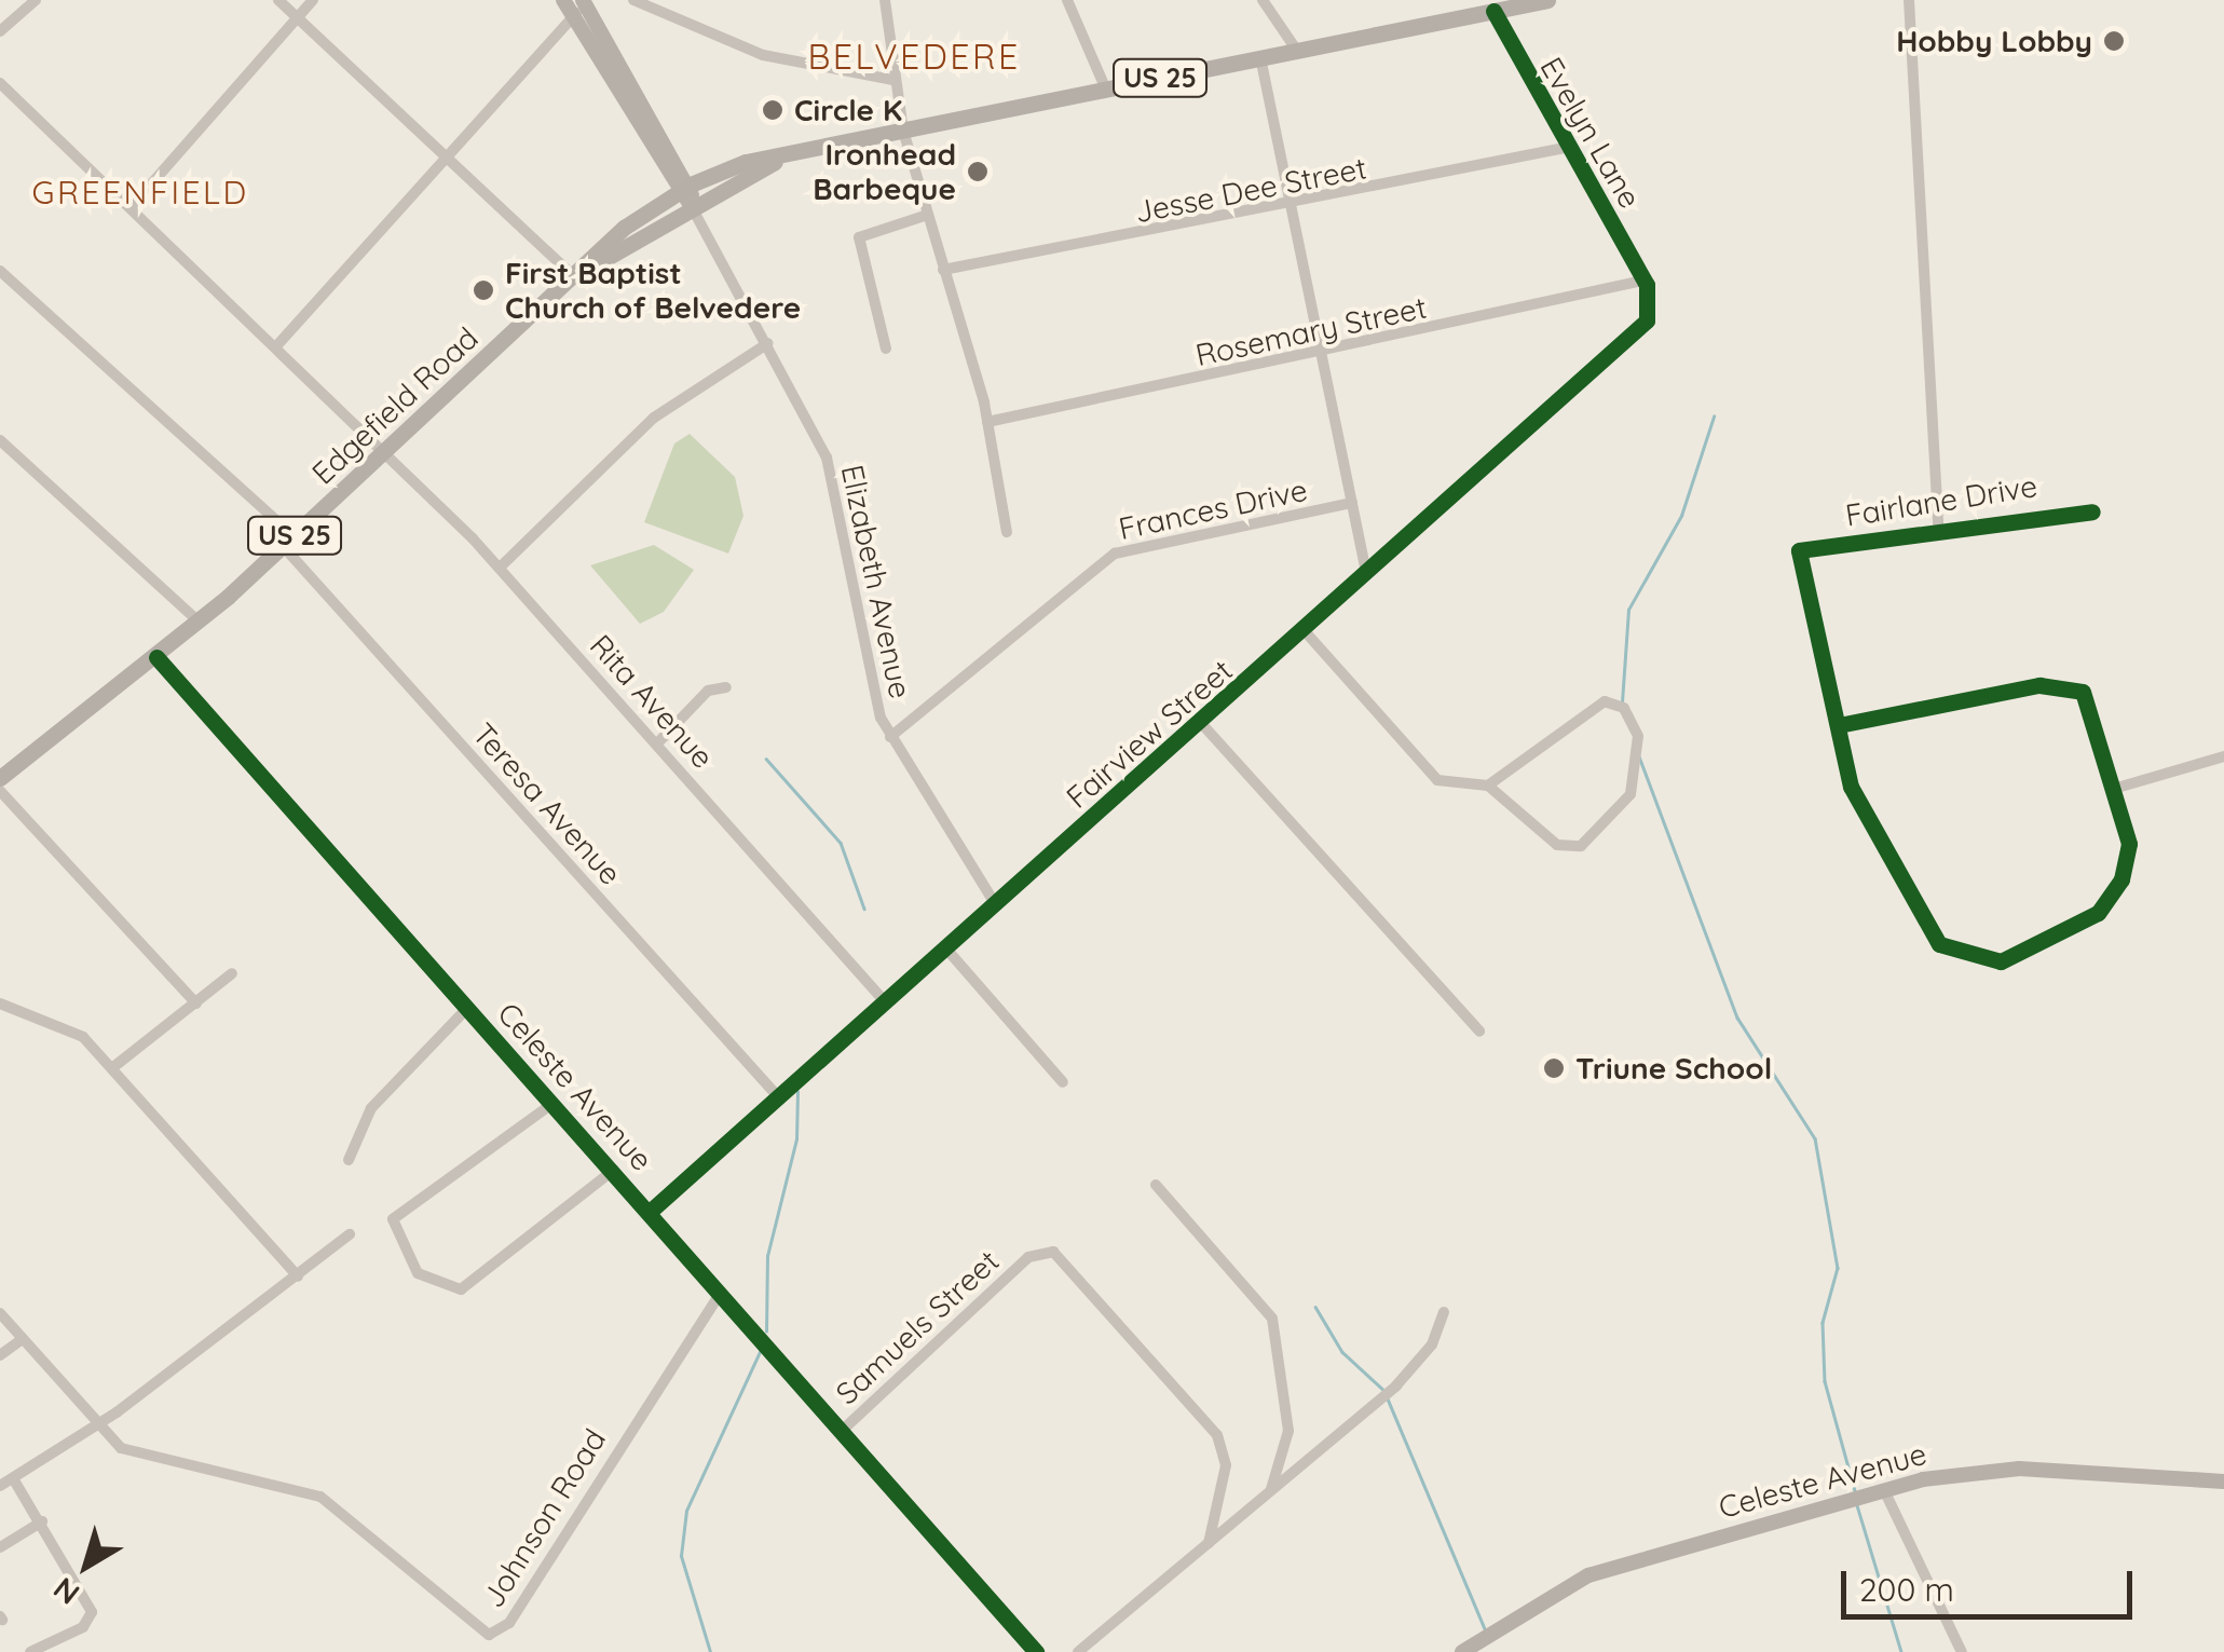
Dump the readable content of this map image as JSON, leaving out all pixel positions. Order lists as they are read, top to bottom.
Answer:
{
  "streets": {
    "main road": ["US 25", "Edgefield Road"],
    "street": [
      "Evelyn Lane",
      "Jesse Dee Street",
      "Rosemary Street",
      "Fairlane Drive",
      "Frances Drive",
      "Elizabeth Avenue",
      "Rita Avenue",
      "Fairview Street",
      "Teresa Avenue",
      "Celeste Avenue",
      "Samuels Street",
      "Johnson Road"
    ]
  },
  "crossings": [
    ["Evelyn Lane", "Jesse Dee Street"],
    ["Evelyn Lane", "Rosemary Street"],
    ["Evelyn Lane", "Edgefield Road"],
    ["Evelyn Lane", "Fairview Street"],
    ["Rosemary Street", "Fairview Street"],
    ["Edgefield Road", "Elizabeth Avenue"],
    ["Edgefield Road", "Rita Avenue"],
    ["Edgefield Road", "Teresa Avenue"],
    ["Edgefield Road", "Celeste Avenue"],
    ["Frances Drive", "Elizabeth Avenue"],
    ["Elizabeth Avenue", "Fairview Street"],
    ["Rita Avenue", "Fairview Street"],
    ["Fairview Street", "Teresa Avenue"],
    ["Fairview Street", "Celeste Avenue"],
    ["Celeste Avenue", "Samuels Street"],
    ["Celeste Avenue", "Johnson Road"]
  ],
  "districts": ["BELVEDERE", "GREENFIELD"],
  "places": [
    "Hobby Lobby",
    "Circle K",
    "Ironhead Barbeque",
    "First Baptist Church of Belvedere",
    "Triune School"
  ],
  "scale_bar": "200 m",
  "north": "bottom left"
}
